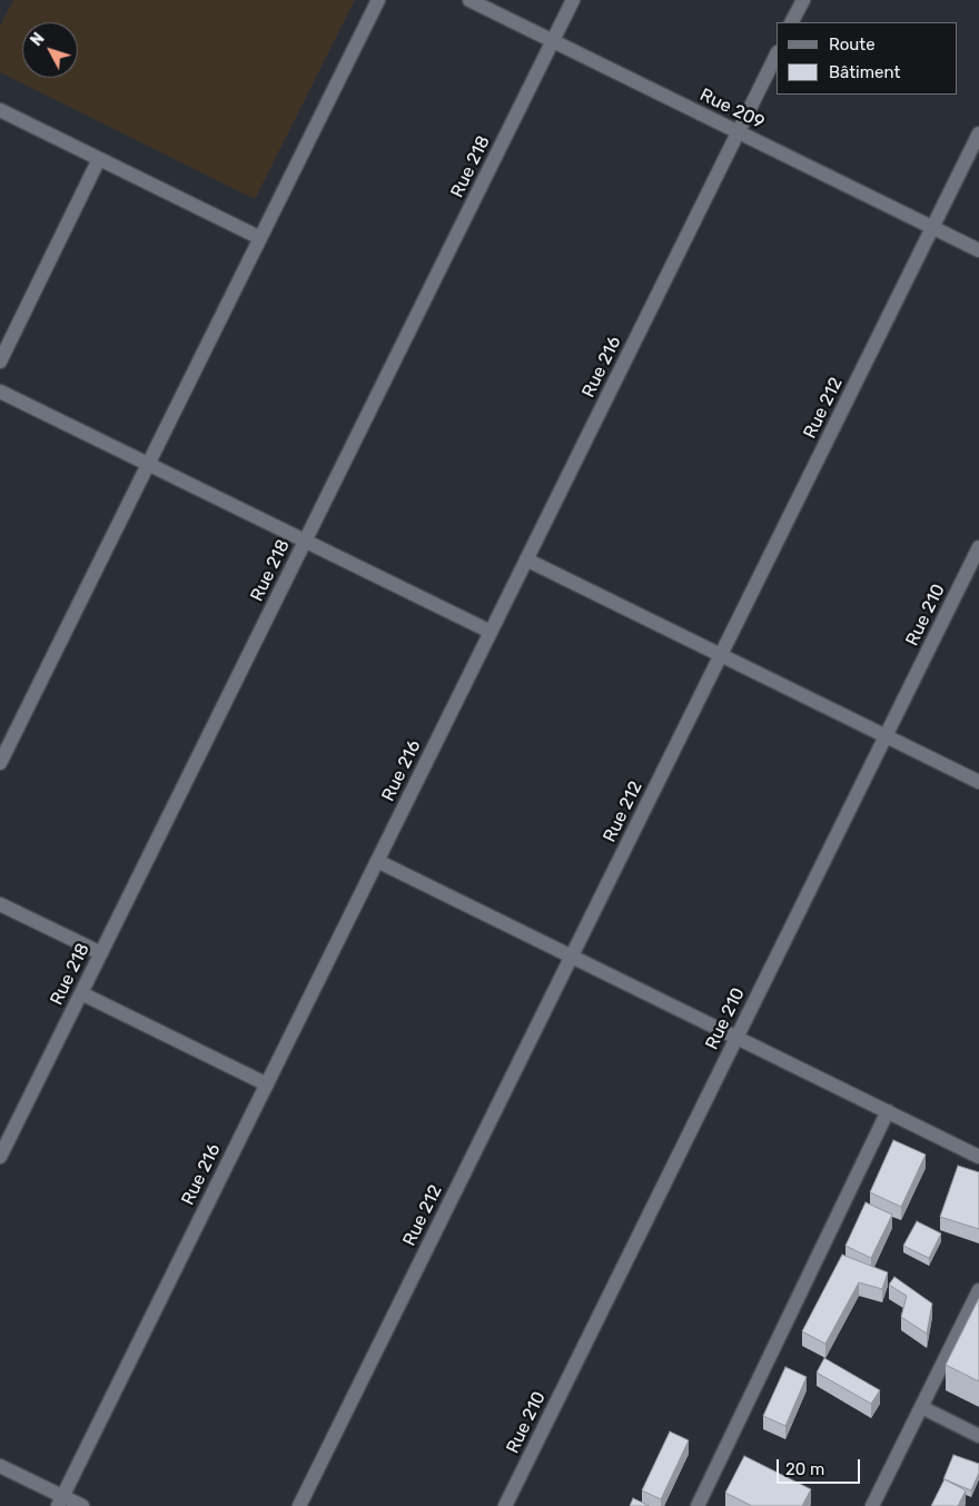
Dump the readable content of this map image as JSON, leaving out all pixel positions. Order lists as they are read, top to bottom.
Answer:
{
  "streets": {
    "street": [
      "Rue 209",
      "Rue 218",
      "Rue 216",
      "Rue 212",
      "Rue 210"
    ]
  },
  "crossings": [
    ["Rue 209", "Rue 218"],
    ["Rue 209", "Rue 216"],
    ["Rue 209", "Rue 212"]
  ],
  "legend": ["Route", "Bâtiment"],
  "scale_bar": "20 m",
  "north": "top left"
}
